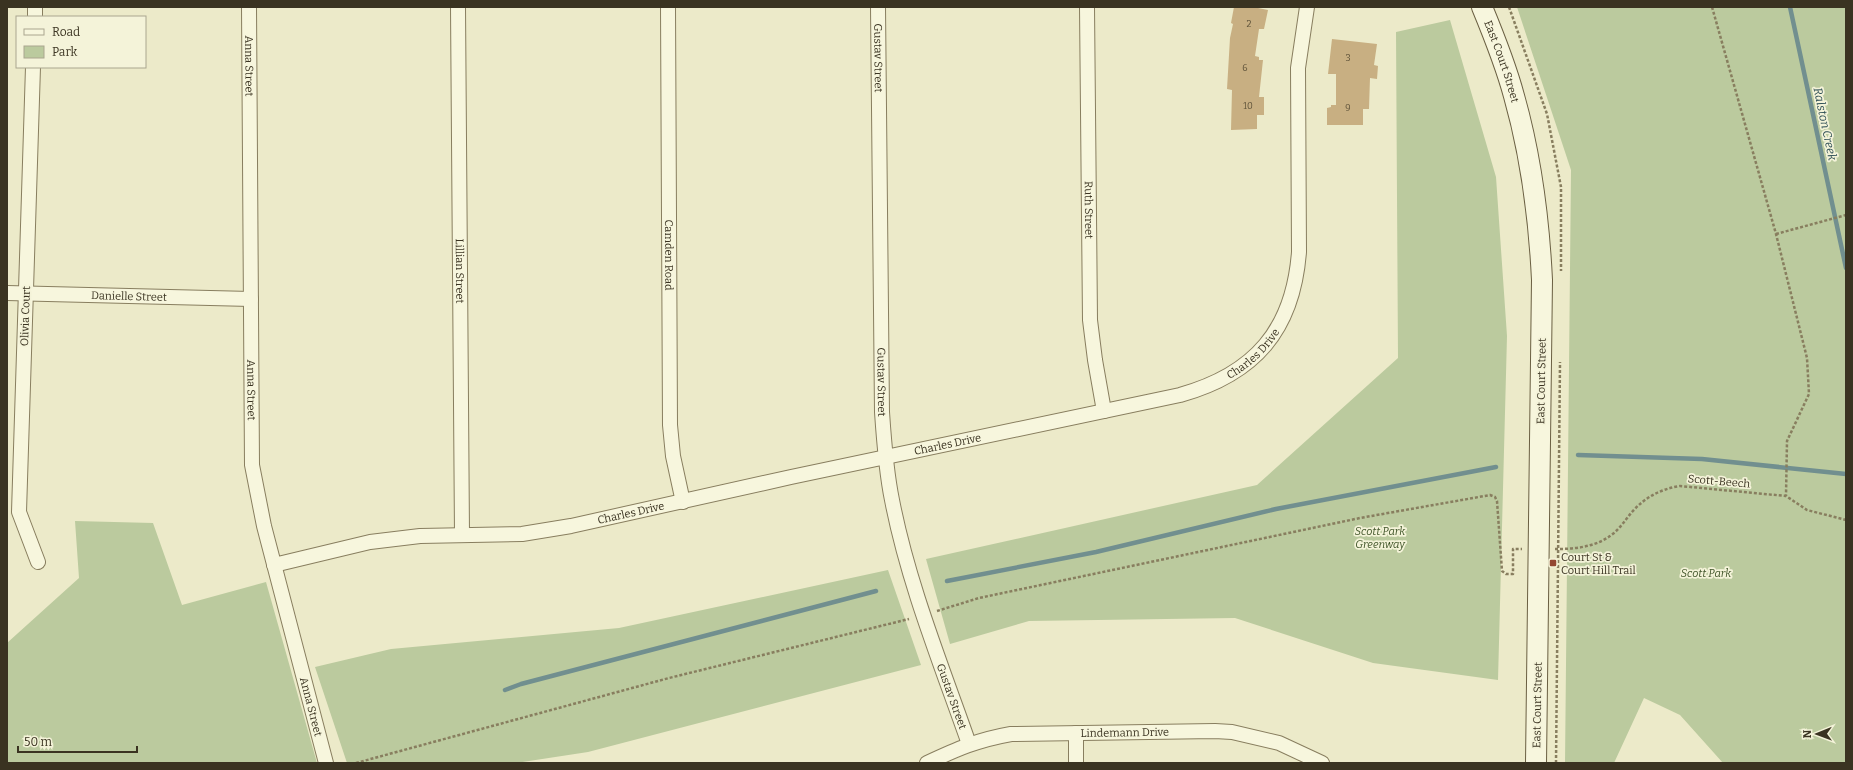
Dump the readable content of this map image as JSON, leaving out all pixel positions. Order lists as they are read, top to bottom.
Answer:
{
  "streets": {
    "street": [
      "Gustav Street",
      "East Court Street",
      "Anna Street",
      "Ruth Street",
      "Camden Road",
      "Lillian Street",
      "Danielle Street",
      "Olivia Court",
      "Charles Drive",
      "Lindemann Drive"
    ],
    "path": ["Scott-Beech"]
  },
  "crossings": [
    ["Gustav Street", "Charles Drive"],
    ["Gustav Street", "Lindemann Drive"],
    ["East Court Street", "Scott-Beech"],
    ["Anna Street", "Danielle Street"],
    ["Anna Street", "Charles Drive"],
    ["Ruth Street", "Charles Drive"],
    ["Camden Road", "Charles Drive"],
    ["Lillian Street", "Charles Drive"],
    ["Danielle Street", "Olivia Court"]
  ],
  "water": ["Ralston Creek"],
  "parks": ["Scott Park Greenway", "Scott Park"],
  "places": {
    "transit": ["Court St & Court Hill Trail"]
  },
  "house_numbers": [
    "2",
    "3",
    "6",
    "10",
    "9"
  ],
  "legend": ["Road", "Park"],
  "scale_bar": "50 m",
  "north": "left"
}
